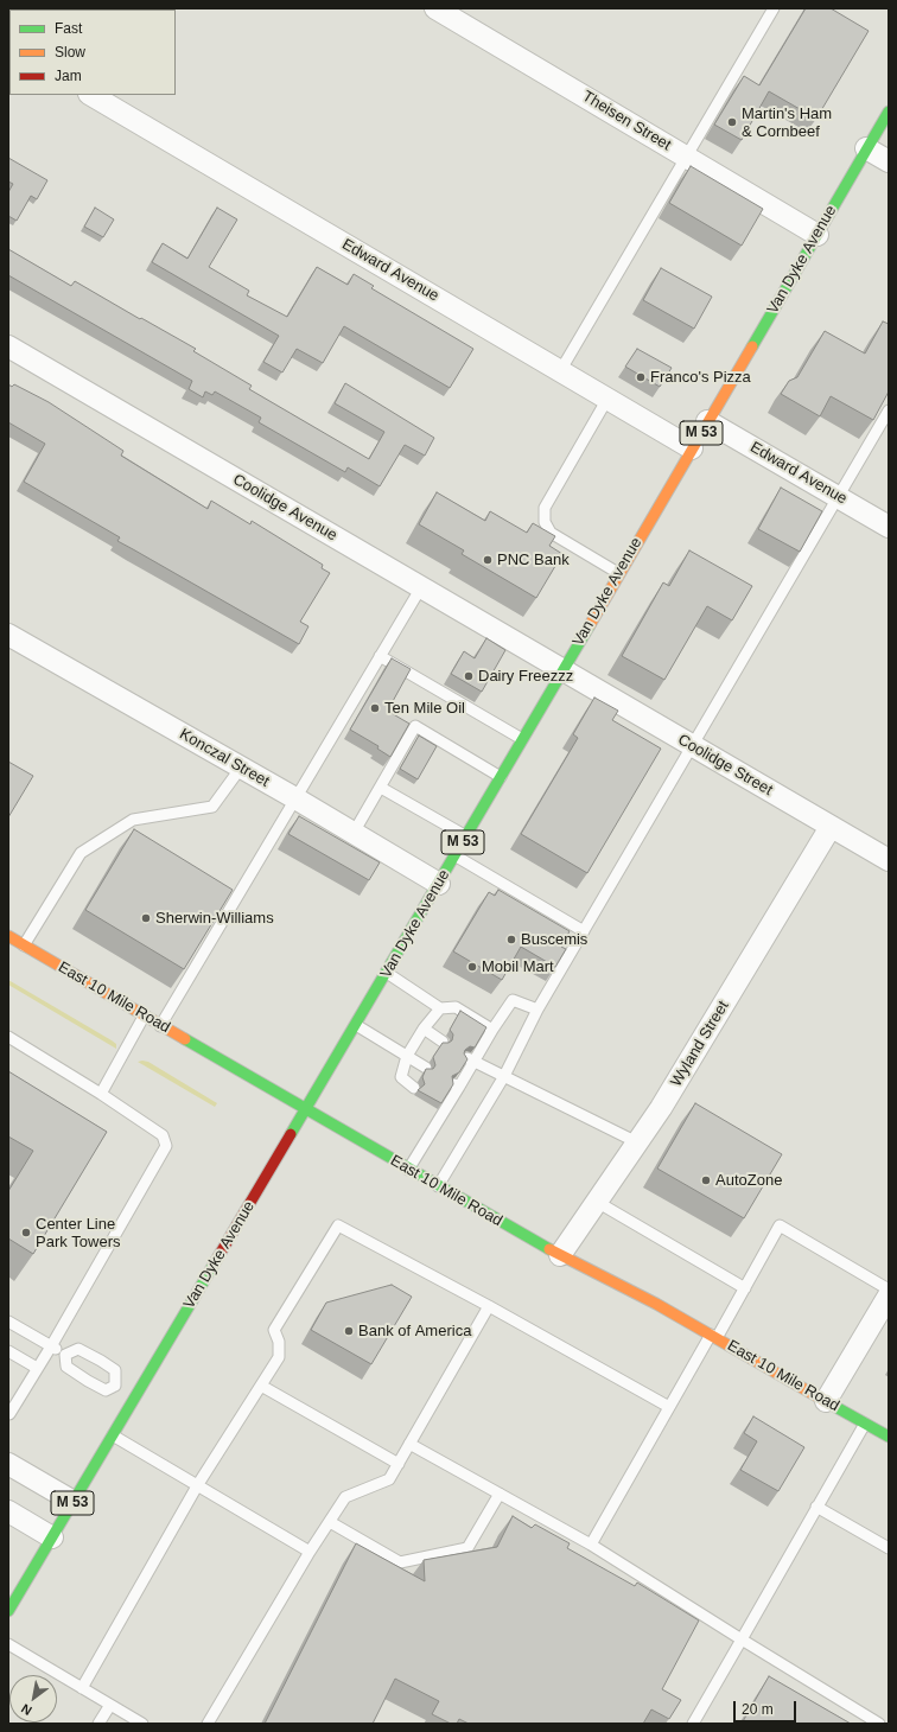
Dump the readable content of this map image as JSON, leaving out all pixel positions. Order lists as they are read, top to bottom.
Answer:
{
  "streets": {
    "main road": ["Van Dyke Avenue", "M 53", "East 10 Mile Road"],
    "street": [
      "Theisen Street",
      "Edward Avenue",
      "Coolidge Avenue",
      "Konczal Street",
      "Coolidge Street",
      "Wyland Street"
    ]
  },
  "crossings": [
    ["Theisen Street", "Van Dyke Avenue"],
    ["Van Dyke Avenue", "Edward Avenue"],
    ["Van Dyke Avenue", "Coolidge Avenue"],
    ["Van Dyke Avenue", "Konczal Street"],
    ["Van Dyke Avenue", "Coolidge Street"],
    ["Van Dyke Avenue", "East 10 Mile Road"],
    ["Coolidge Avenue", "Coolidge Street"],
    ["Coolidge Street", "Wyland Street"],
    ["East 10 Mile Road", "Wyland Street"]
  ],
  "places": [
    "Martin's Ham & Cornbeef",
    "Franco's Pizza",
    "PNC Bank",
    "Dairy Freezzz",
    "Ten Mile Oil",
    "Sherwin-Williams",
    "Buscemis",
    "Mobil Mart",
    "AutoZone",
    "Center Line Park Towers",
    "Bank of America"
  ],
  "legend": ["Fast", "Slow", "Jam"],
  "scale_bar": "20 m",
  "north": "bottom left"
}
